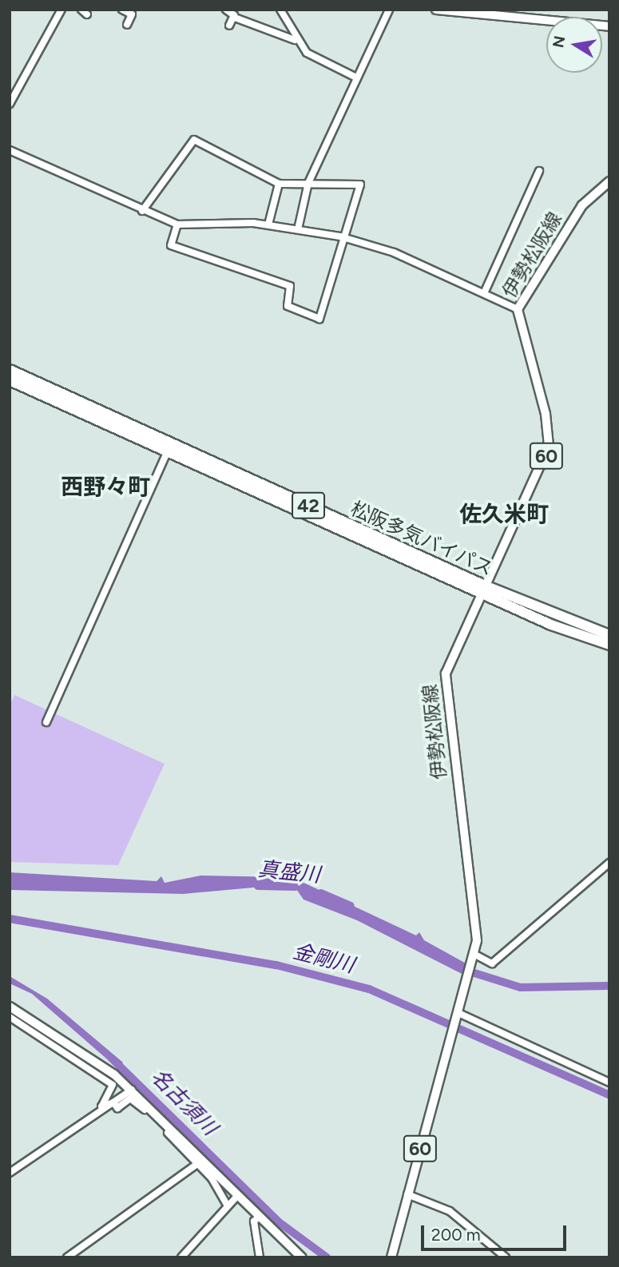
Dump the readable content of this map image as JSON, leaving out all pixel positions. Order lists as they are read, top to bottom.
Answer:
{
  "streets": {
    "highway": ["42", "松阪多気バイパス"],
    "main road": ["伊勢松阪線", "60"]
  },
  "crossings": [
    ["伊勢松阪線", "松阪多気バイパス"]
  ],
  "districts": ["西野々町", "佐久米町"],
  "water": ["真盛川", "金剛川", "名古須川"],
  "scale_bar": "200 m",
  "north": "left"
}
